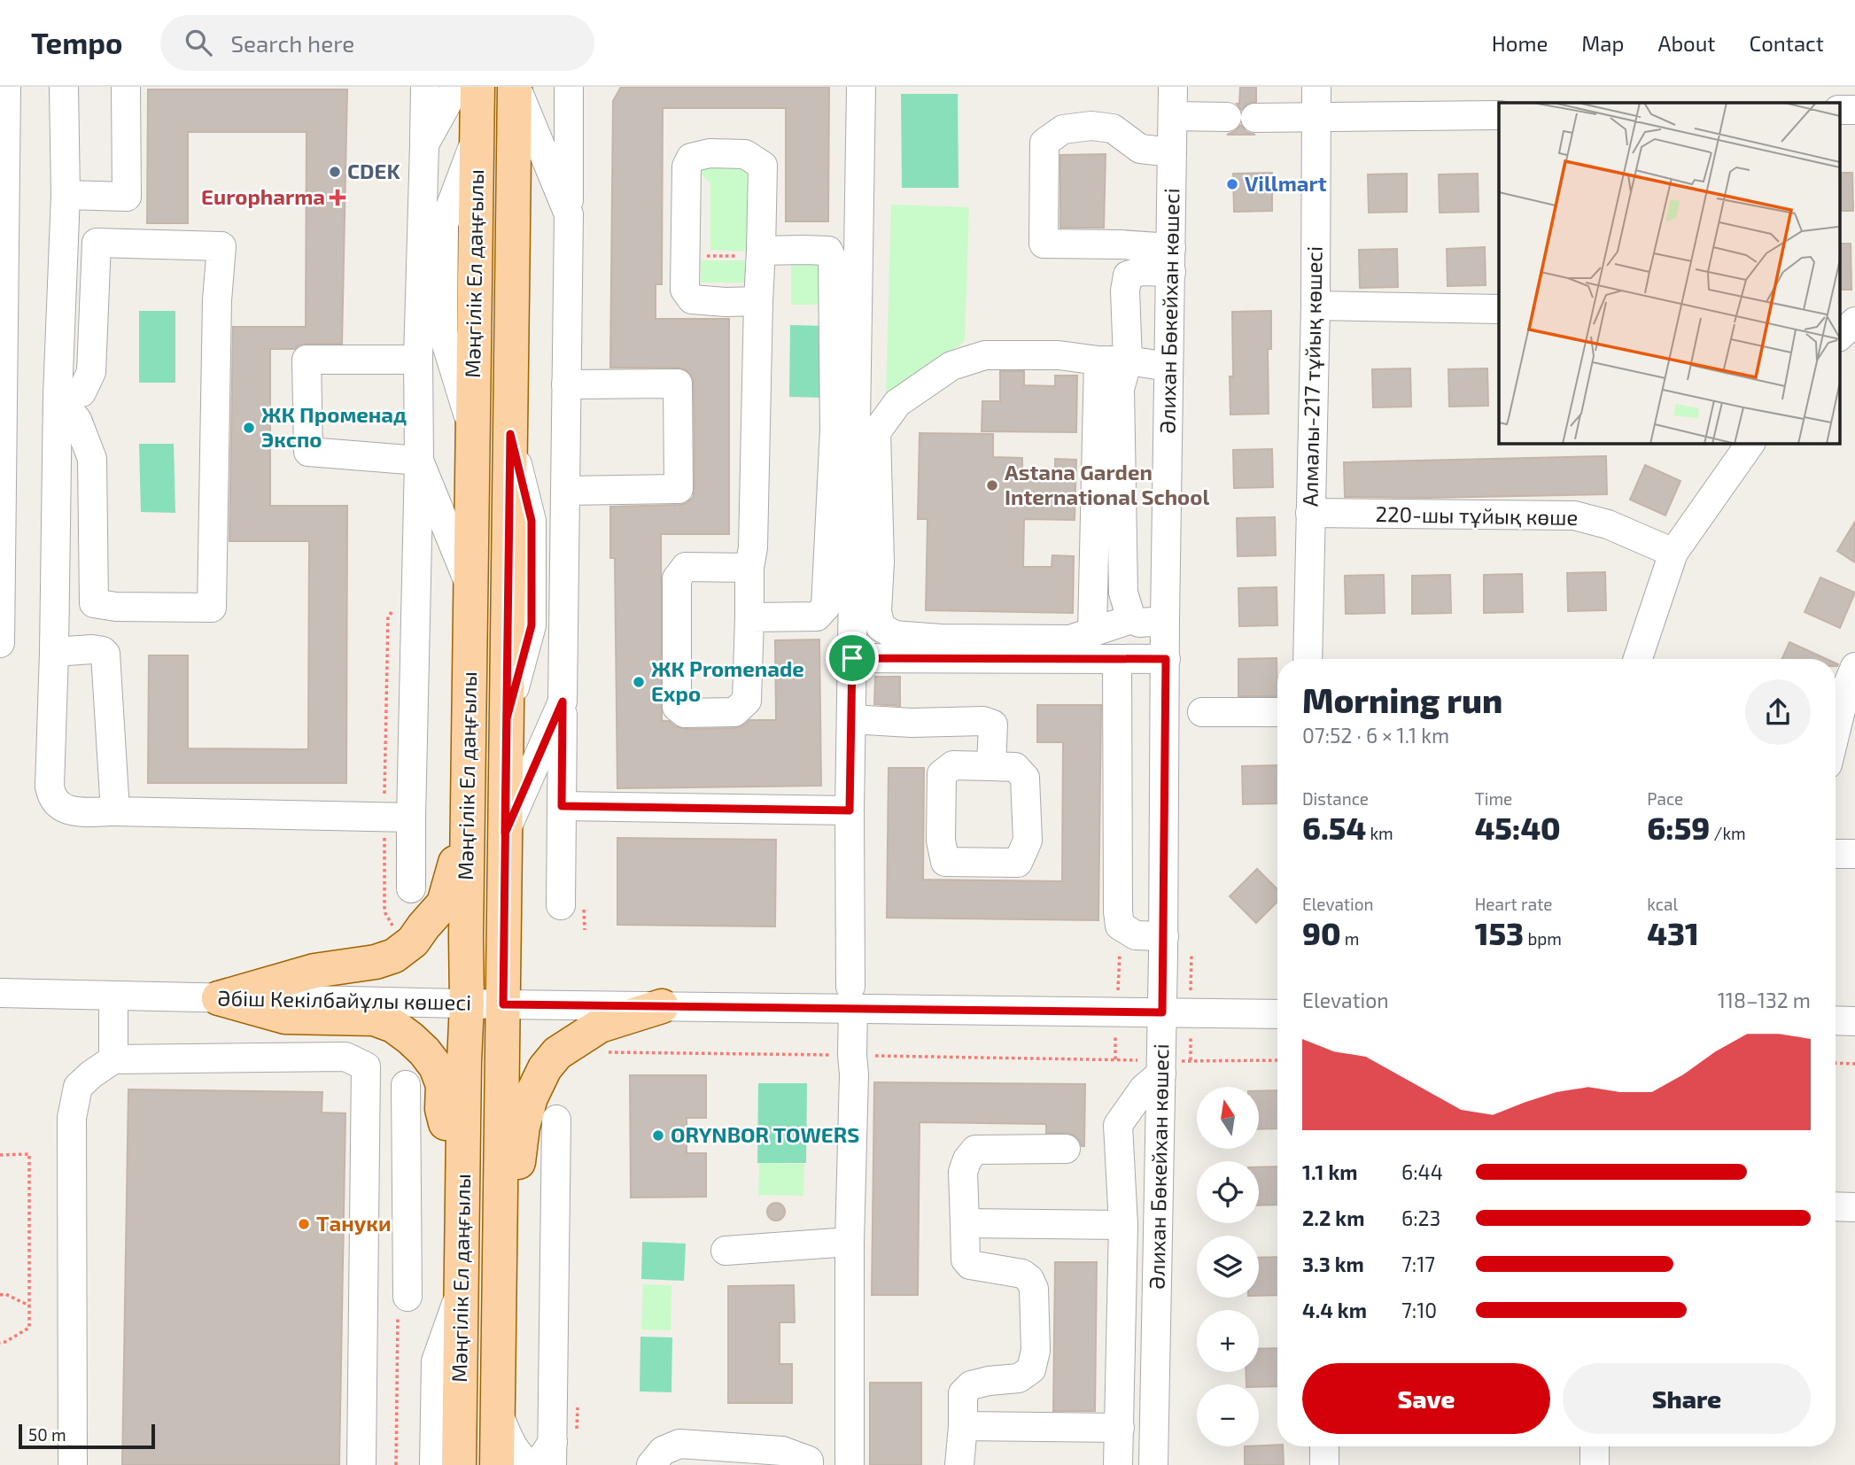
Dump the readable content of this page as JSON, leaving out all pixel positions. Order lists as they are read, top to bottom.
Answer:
{
  "streets": {
    "main road": ["Мәңгілік Ел даңғылы"],
    "street": [
      "Әлихан Бөкейхан көшесі",
      "Алмалы-217 тұйық көшесі",
      "220-шы тұйық көше",
      "Әбіш Кекілбайұлы көшесі"
    ]
  },
  "crossings": [
    ["Мәңгілік Ел даңғылы", "Әбіш Кекілбайұлы көшесі"],
    ["Әлихан Бөкейхан көшесі", "Әбіш Кекілбайұлы көшесі"],
    ["Алмалы-217 тұйық көшесі", "220-шы тұйық көше"]
  ],
  "places": {
    "other": [
      "CDEK",
      "Villmart",
      "ЖК Променад Экспо",
      "Astana Garden International School",
      "ЖК Promenade Expo",
      "ORYNBOR TOWERS",
      "Тануки"
    ],
    "health": ["Europharma"]
  },
  "scale_bar": "50 m",
  "north": "top",
  "page": {
    "header": "Tempo",
    "search": "Search here",
    "nav": [
      "Home",
      "Map",
      "About",
      "Contact"
    ],
    "heading": ["Morning run", "07:52 · 6 × 1.1 km"],
    "stats": [
      ["Distance", "6.54 km"],
      ["Time", "45:40"],
      ["Pace", "6:59 /km"],
      ["Elevation", "90 m"],
      ["Heart rate", "153 bpm"],
      ["kcal", "431"]
    ],
    "chart": ["Elevation", "118–132 m"],
    "map_buttons": ["+", "−"],
    "list": [
      {
        "name": "1.1 km",
        "note": "6:44"
      },
      {
        "name": "2.2 km",
        "note": "6:23"
      },
      {
        "name": "3.3 km",
        "note": "7:17"
      },
      {
        "name": "4.4 km",
        "note": "7:10"
      }
    ],
    "buttons": ["Save", "Share"],
    "scale": "50 m"
  }
}
